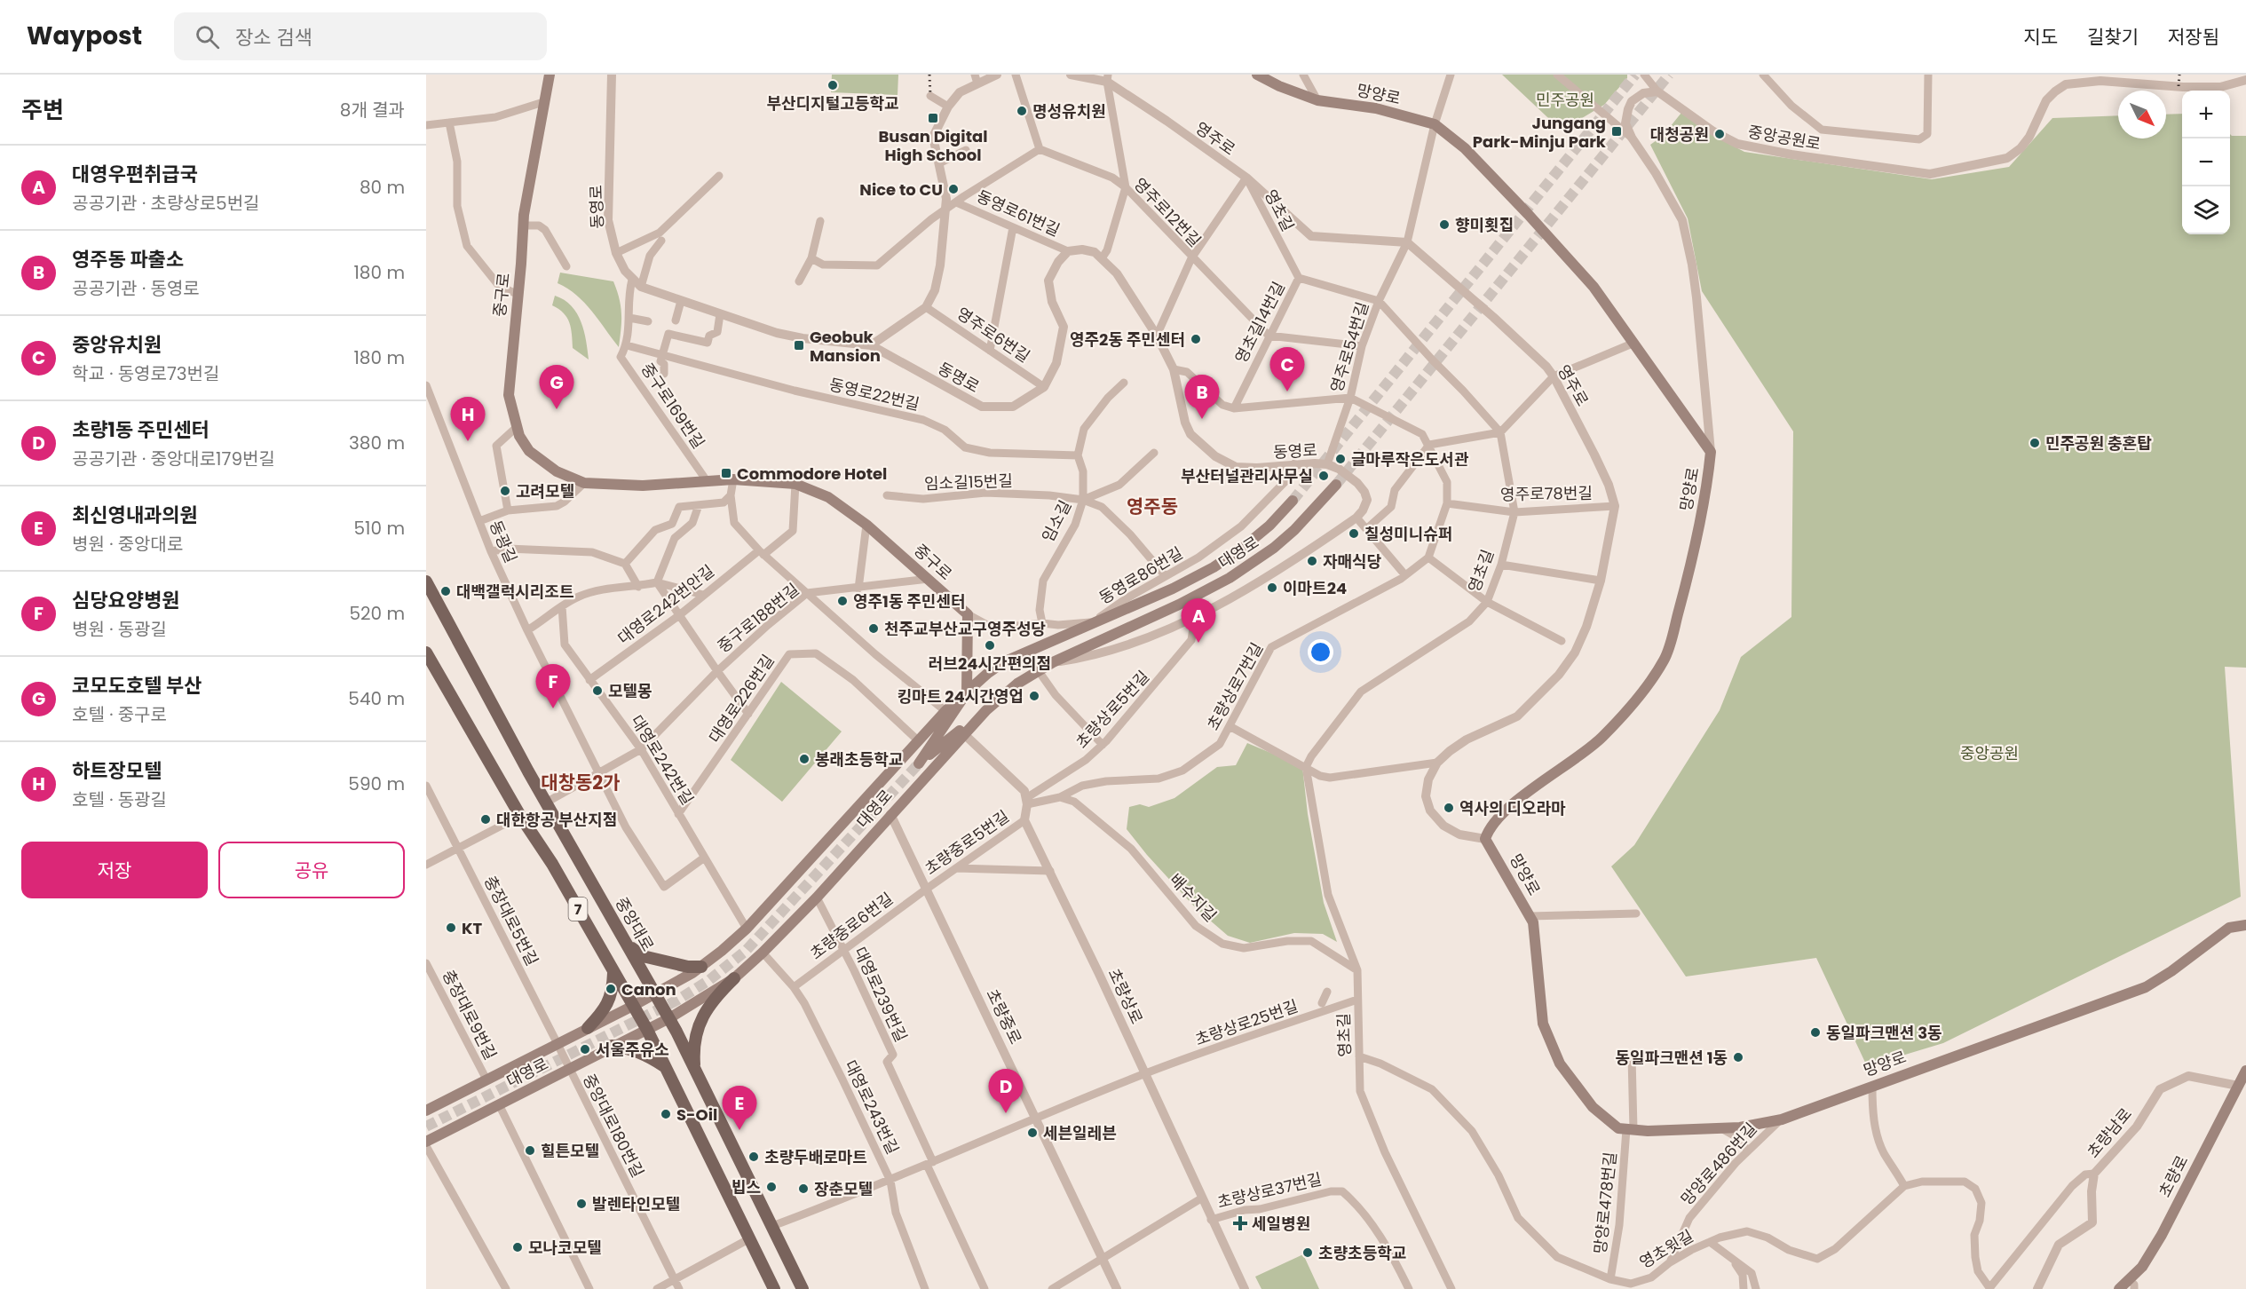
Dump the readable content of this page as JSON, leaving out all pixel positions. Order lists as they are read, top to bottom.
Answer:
{
  "streets": {
    "main road": [
      "망양로",
      "중구로",
      "대영로",
      "7",
      "중앙대로",
      "초량로"
    ],
    "street": [
      "중앙공원로",
      "영주로",
      "동영로",
      "영초길",
      "영주로12번길",
      "동영로61번길",
      "영초길14번길",
      "영주로6번길",
      "영주로54번길",
      "동명로",
      "동영로22번길",
      "중구로169번길",
      "임소길15번길",
      "영주로78번길",
      "임소길",
      "동광길",
      "동영로86번길",
      "대영로242번안길",
      "중구로188번길",
      "초량상로7번길",
      "대영로226번길",
      "초량상로5번길",
      "대영로242번길",
      "초량중로5번길",
      "배수지길",
      "충장대로5번길",
      "초량중로6번길",
      "대영로239번길",
      "초량상로",
      "충장대로9번길",
      "초량중로",
      "초량상로25번길",
      "대영로243번길",
      "중앙대로180번길",
      "초량남로",
      "망양로486번길",
      "초량상로37번길",
      "망양로478번길",
      "영초윗길"
    ]
  },
  "crossings": [
    ["망양로", "영주로54번길"],
    ["망양로", "망양로486번길"],
    ["망양로", "망양로478번길"],
    ["영주로", "영초길"],
    ["영주로", "영주로54번길"],
    ["영주로", "영주로78번길"],
    ["동영로", "동영로61번길"],
    ["동영로", "영주로54번길"],
    ["동영로", "동명로"],
    ["동영로", "동영로86번길"],
    ["영초길", "영초길14번길"],
    ["영초길", "영주로78번길"],
    ["영초길", "배수지길"],
    ["영초길", "초량상로25번길"],
    ["영초길", "영초윗길"],
    ["영주로12번길", "영초길14번길"],
    ["중구로", "중구로169번길"],
    ["중구로", "동영로86번길"],
    ["중구로", "중구로188번길"],
    ["영주로6번길", "동명로"],
    ["동영로22번길", "중구로169번길"],
    ["동영로22번길", "임소길"],
    ["임소길15번길", "임소길"],
    ["임소길", "동영로86번길"],
    ["동광길", "중구로188번길"],
    ["동광길", "대영로242번길"],
    ["대영로", "동영로86번길"],
    ["대영로", "대영로226번길"],
    ["대영로", "대영로242번길"],
    ["대영로", "7"],
    ["대영로", "충장대로5번길"],
    ["대영로", "중앙대로"],
    ["대영로", "대영로239번길"],
    ["대영로", "충장대로9번길"],
    ["대영로", "초량중로"],
    ["대영로", "대영로243번길"],
    ["대영로", "중앙대로180번길"],
    ["대영로242번안길", "대영로242번길"],
    ["중구로188번길", "대영로242번길"],
    ["중구로188번길", "중앙대로"],
    ["초량상로7번길", "초량상로5번길"],
    ["초량상로7번길", "배수지길"],
    ["대영로226번길", "대영로242번길"],
    ["초량중로5번길", "초량중로6번길"],
    ["초량중로5번길", "초량상로"],
    ["초량중로5번길", "초량중로"],
    ["충장대로5번길", "중앙대로180번길"],
    ["중앙대로", "초량상로25번길"],
    ["초량중로6번길", "대영로239번길"],
    ["초량중로6번길", "초량중로"],
    ["초량중로6번길", "대영로243번길"],
    ["대영로239번길", "초량상로25번길"],
    ["초량상로", "초량상로25번길"],
    ["초량상로", "초량상로37번길"],
    ["초량중로", "초량상로25번길"],
    ["초량상로25번길", "대영로243번길"],
    ["초량남로", "초량로"],
    ["망양로486번길", "영초윗길"],
    ["망양로478번길", "영초윗길"]
  ],
  "districts": ["영주동", "대창동2가"],
  "parks": ["민주공원", "중앙공원"],
  "places": {
    "other": [
      "부산디지털고등학교",
      "명성유치원",
      "대청공원",
      "Nice to CU",
      "향미횟집",
      "영주2동 주민센터",
      "민주공원 충혼탑",
      "글마루작은도서관",
      "부산터널관리사무실",
      "고려모텔",
      "칠성미니슈퍼",
      "자매식당",
      "이마트24",
      "대백갤럭시리조트",
      "영주1동 주민센터",
      "천주교부산교구영주성당",
      "러브24시간편의점",
      "모텔몽",
      "킹마트 24시간영업",
      "봉래초등학교",
      "역사의 디오라마",
      "대한항공 부산지점",
      "KT",
      "Canon",
      "동일파크맨션 3동",
      "서울주유소",
      "동일파크맨션 1동",
      "S-Oil",
      "세븐일레븐",
      "힐튼모텔",
      "초량두배로마트",
      "빕스",
      "장춘모텔",
      "발렌타인모텔",
      "모나코모텔",
      "초량초등학교"
    ],
    "transit": [
      "Busan Digital High School",
      "Jungang Park-Minju Park",
      "Geobuk Mansion",
      "Commodore Hotel"
    ],
    "health": ["세일병원"]
  },
  "north": "bottom right",
  "page": {
    "header": "Waypost",
    "search": "장소 검색",
    "nav": ["지도", "길찾기", "저장됨"],
    "heading": ["주변", "8개 결과"],
    "map_buttons": ["+", "−"],
    "list": [
      {
        "mark": "A",
        "name": "대영우편취급국",
        "note": "공공기관 · 초량상로5번길",
        "value": "80 m"
      },
      {
        "mark": "B",
        "name": "영주동 파출소",
        "note": "공공기관 · 동영로",
        "value": "180 m"
      },
      {
        "mark": "C",
        "name": "중앙유치원",
        "note": "학교 · 동영로73번길",
        "value": "180 m"
      },
      {
        "mark": "D",
        "name": "초량1동 주민센터",
        "note": "공공기관 · 중앙대로179번길",
        "value": "380 m"
      },
      {
        "mark": "E",
        "name": "최신영내과의원",
        "note": "병원 · 중앙대로",
        "value": "510 m"
      },
      {
        "mark": "F",
        "name": "심당요양병원",
        "note": "병원 · 동광길",
        "value": "520 m"
      },
      {
        "mark": "G",
        "name": "코모도호텔 부산",
        "note": "호텔 · 중구로",
        "value": "540 m"
      },
      {
        "mark": "H",
        "name": "하트장모텔",
        "note": "호텔 · 동광길",
        "value": "590 m"
      }
    ],
    "pins": [
      "C",
      "G",
      "B",
      "H",
      "A",
      "F",
      "D",
      "E"
    ],
    "buttons": ["저장", "공유"]
  }
}
